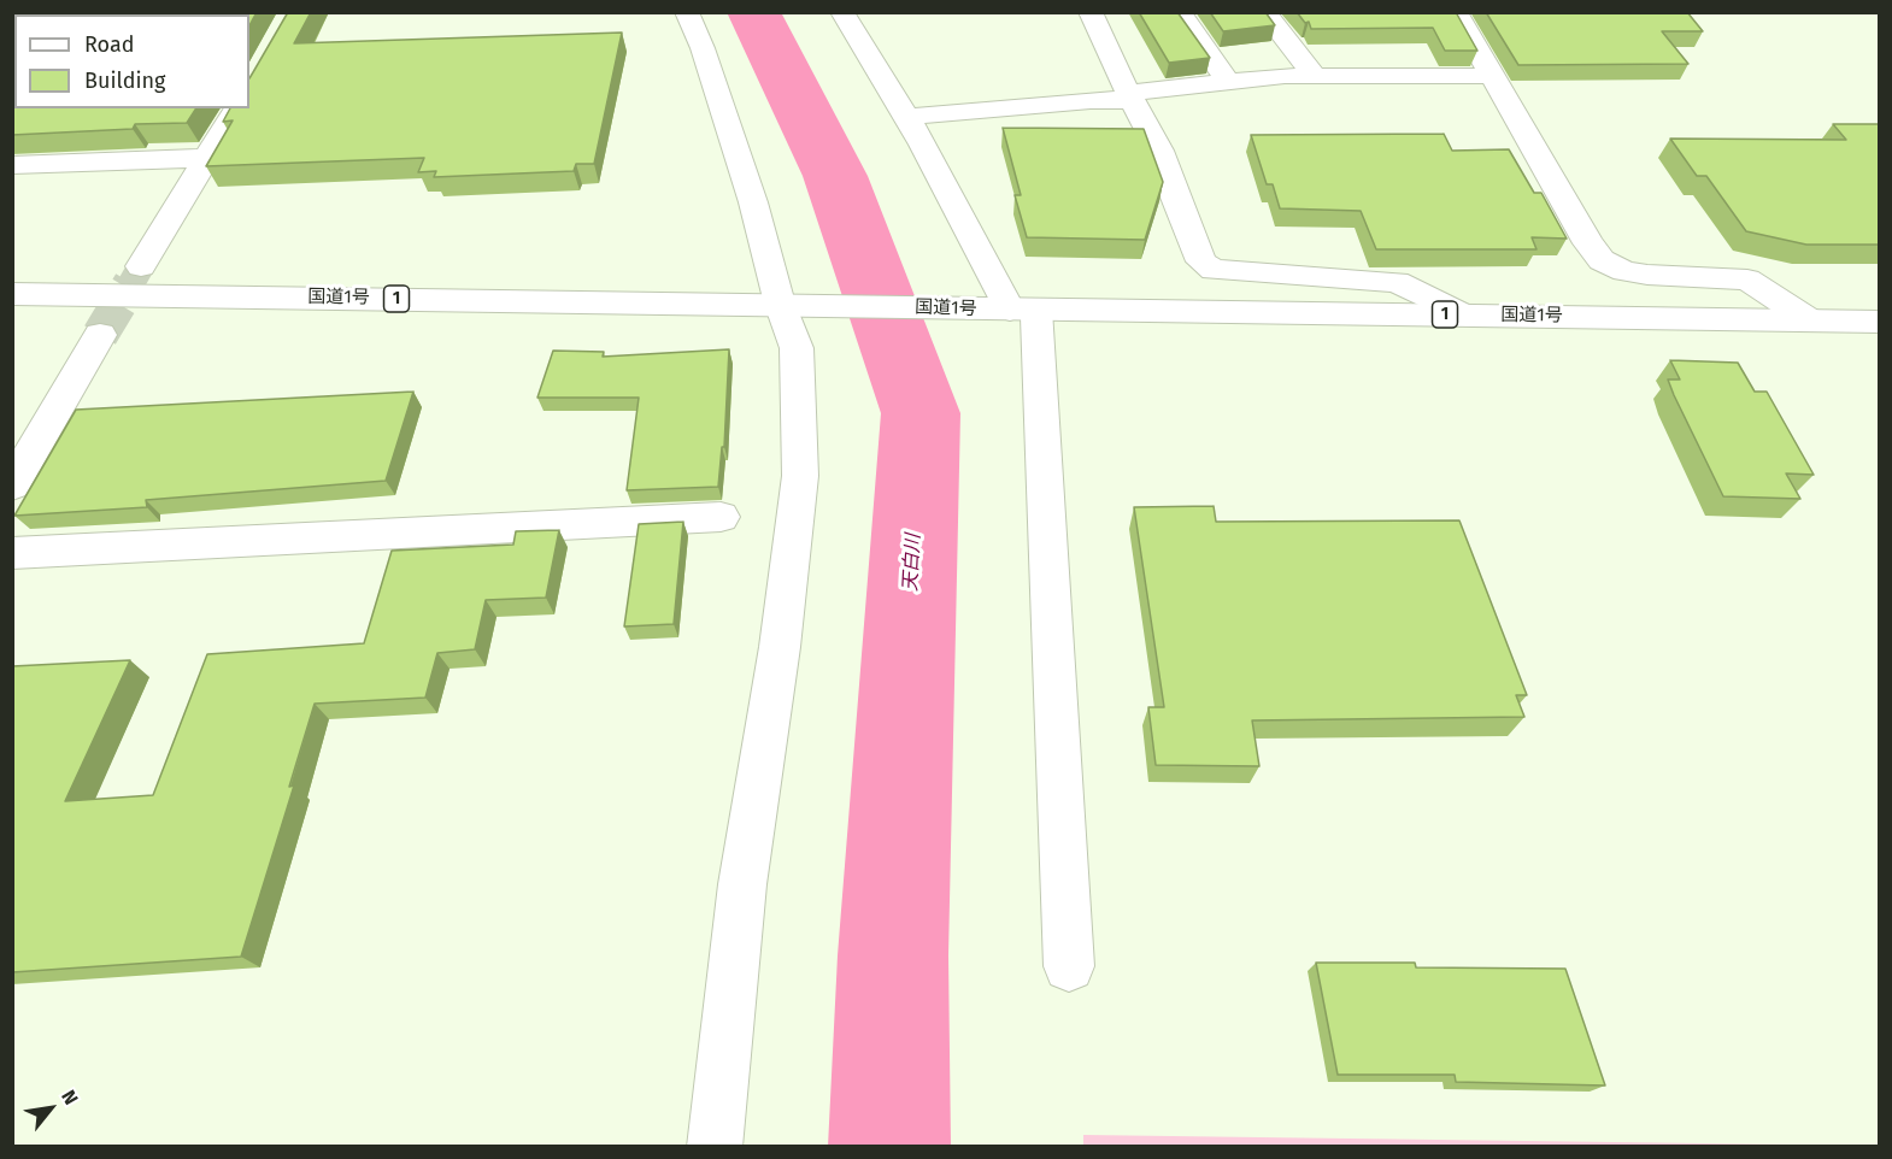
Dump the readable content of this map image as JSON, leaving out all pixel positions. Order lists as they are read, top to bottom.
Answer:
{
  "streets": {
    "main road": ["国道1号", "1"]
  },
  "water": ["天白川"],
  "legend": ["Road", "Building"],
  "north": "top right"
}
